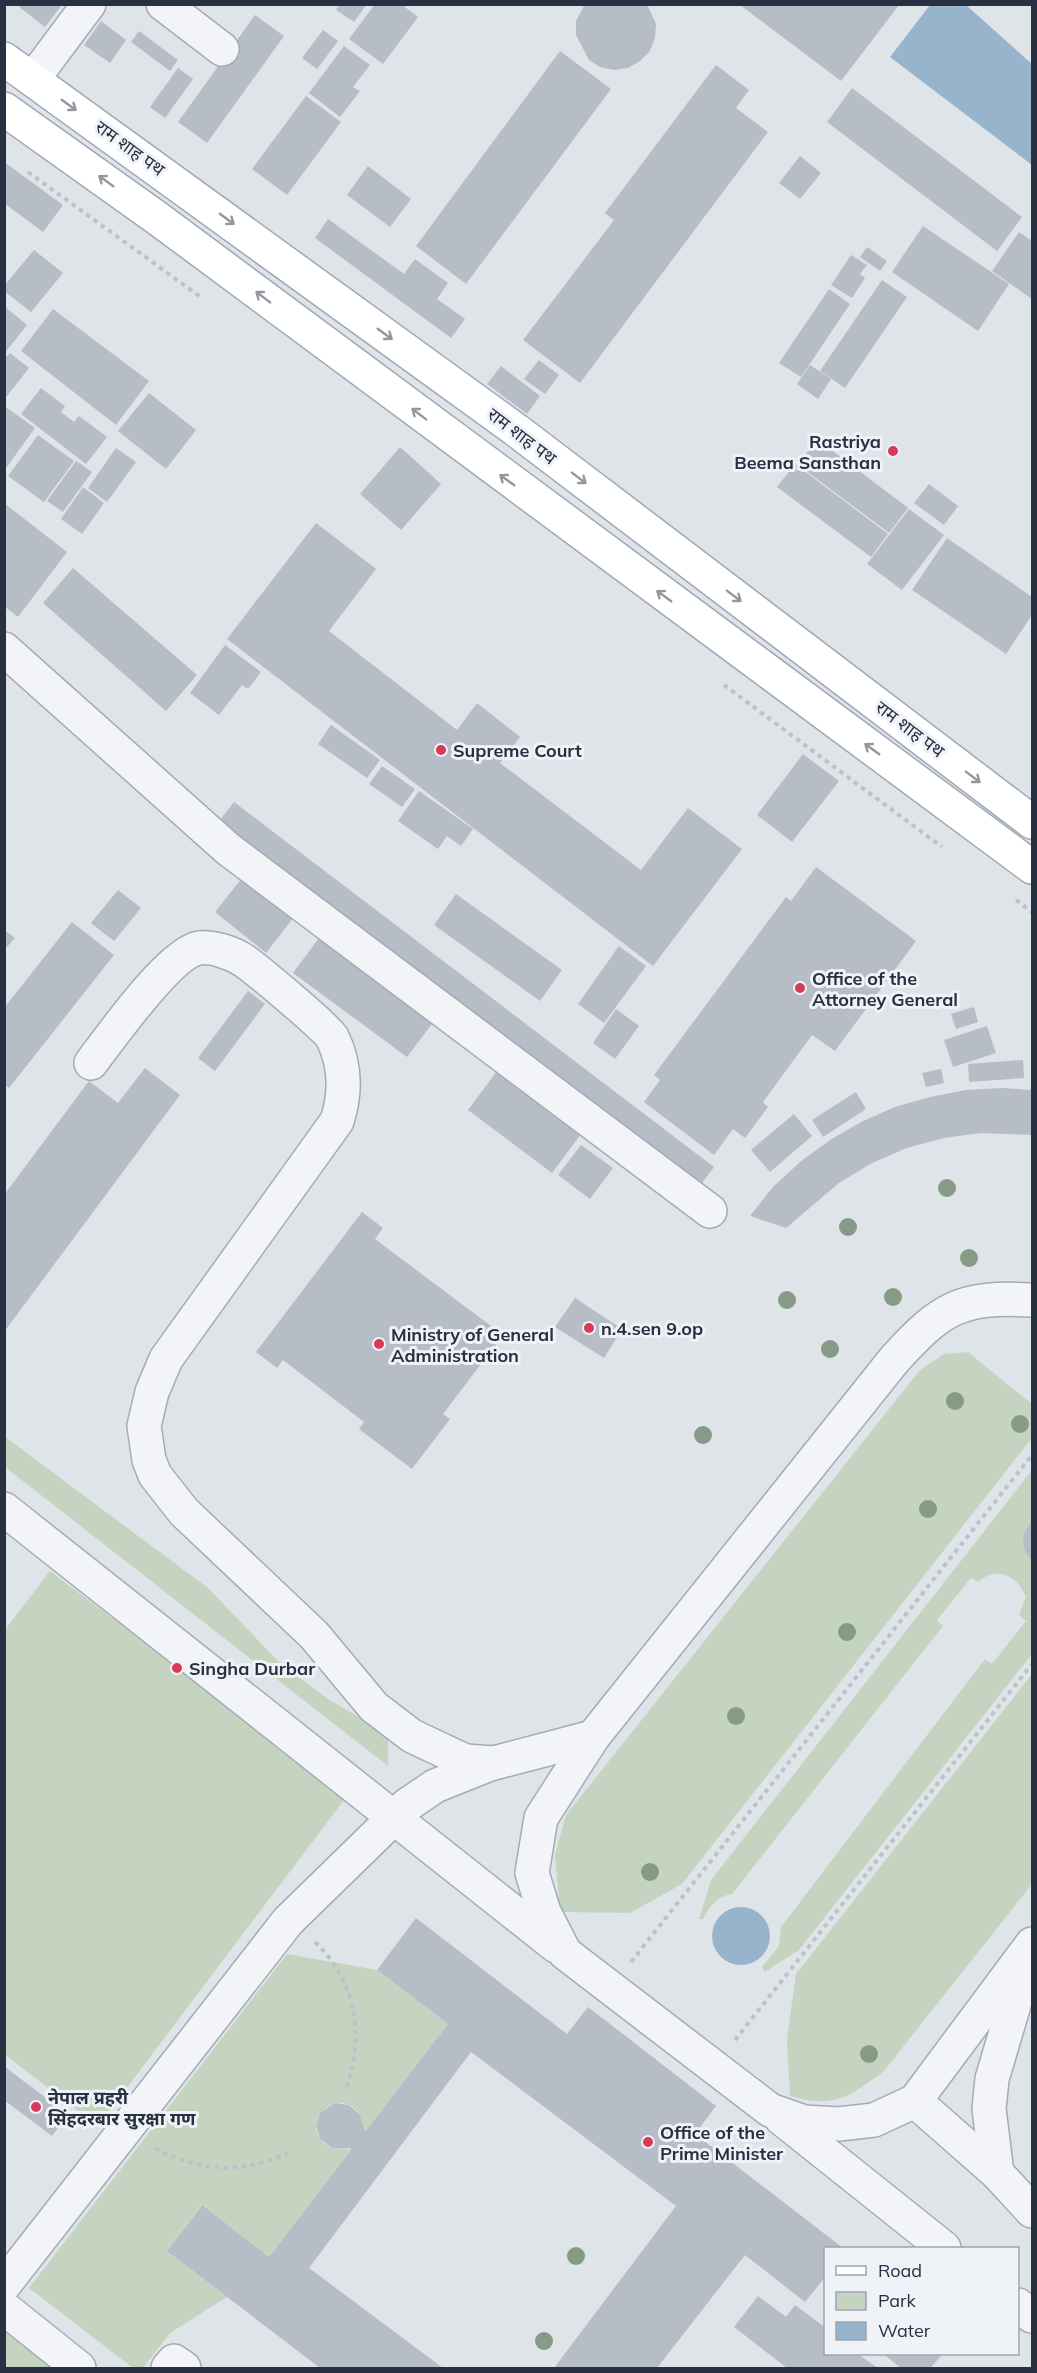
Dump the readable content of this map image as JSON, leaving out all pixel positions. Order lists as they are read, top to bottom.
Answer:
{
  "streets": {
    "main road": ["राम शाह पथ"]
  },
  "places": [
    "Rastriya Beema Sansthan",
    "Supreme Court",
    "Office of the Attorney General",
    "n.4.sen 9.op",
    "Ministry of General Administration",
    "Singha Durbar",
    "नेपाल प्रहरी सिंहदरबार सुरक्षा गण",
    "Office of the Prime Minister"
  ],
  "legend": ["Road", "Park", "Water"]
}
